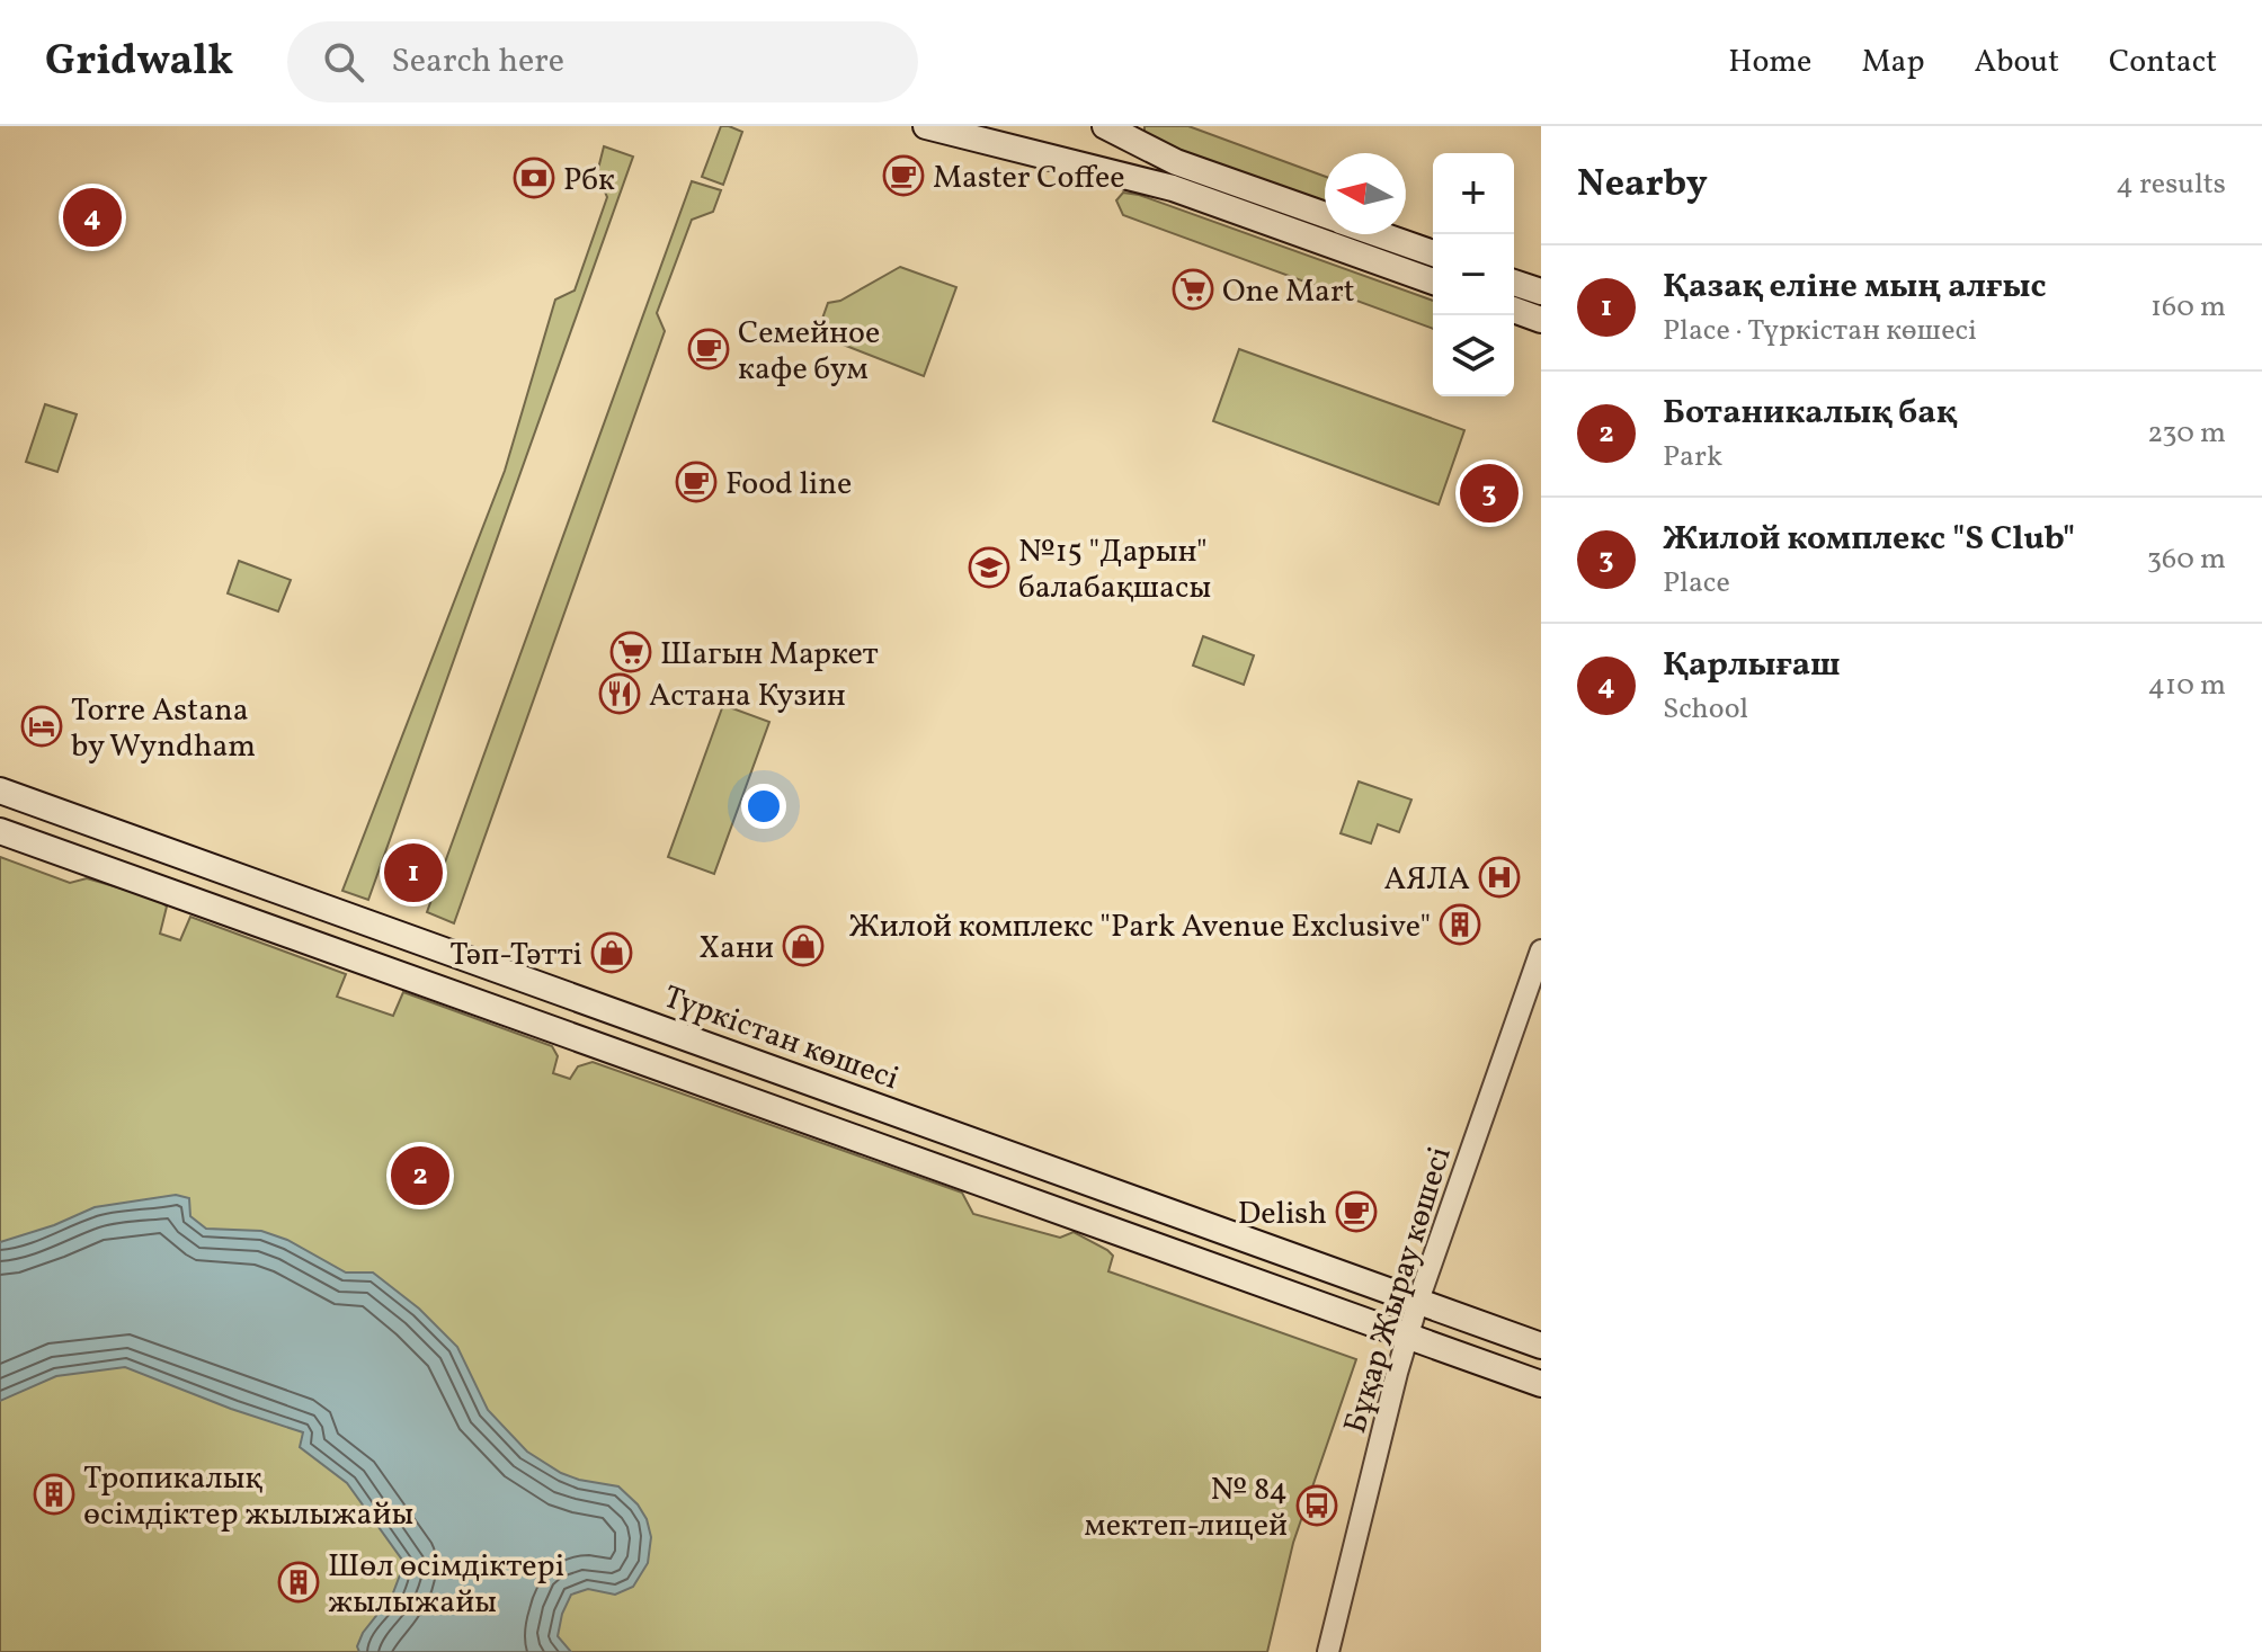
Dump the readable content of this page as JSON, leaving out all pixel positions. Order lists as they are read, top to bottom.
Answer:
{
  "streets": {
    "main road": ["Түркістан көшесі"],
    "street": ["Бұқар Жырау көшесі"]
  },
  "crossings": [
    ["Түркістан көшесі", "Бұқар Жырау көшесі"]
  ],
  "places": {
    "cafe": [
      "Master Coffee",
      "Семейное кафе бум",
      "Food line",
      "Delish"
    ],
    "bank": ["Рбк"],
    "supermarket": ["One Mart", "Шагын Маркет"],
    "school or university": ["№15 \"Дарын\" балабақшасы"],
    "restaurant": ["Астана Кузин"],
    "hotel": ["Torre Astana by Wyndham"],
    "hospital": ["АЯЛА"],
    "building": ["Жилой комплекс \"Park Avenue Exclusive\"", "Тропикалық өсімдіктер жылыжайы", "Шөл өсімдіктері жылыжайы"],
    "shop": ["Хани", "Тәп-Тәтті"],
    "bus stop": ["№ 84 мектеп-лицей"]
  },
  "north": "left",
  "page": {
    "header": "Gridwalk",
    "search": "Search here",
    "nav": [
      "Home",
      "Map",
      "About",
      "Contact"
    ],
    "heading": ["Nearby", "4 results"],
    "map_buttons": ["+", "−"],
    "pins": [
      "4",
      "3",
      "1",
      "2"
    ],
    "list": [
      {
        "mark": "1",
        "name": "Қазақ еліне мың алғыс",
        "note": "Place · Түркістан көшесі",
        "value": "160 m"
      },
      {
        "mark": "2",
        "name": "Ботаникалық бақ",
        "note": "Park",
        "value": "230 m"
      },
      {
        "mark": "3",
        "name": "Жилой комплекс \"S Club\"",
        "note": "Place",
        "value": "360 m"
      },
      {
        "mark": "4",
        "name": "Қарлығаш",
        "note": "School",
        "value": "410 m"
      }
    ]
  }
}
